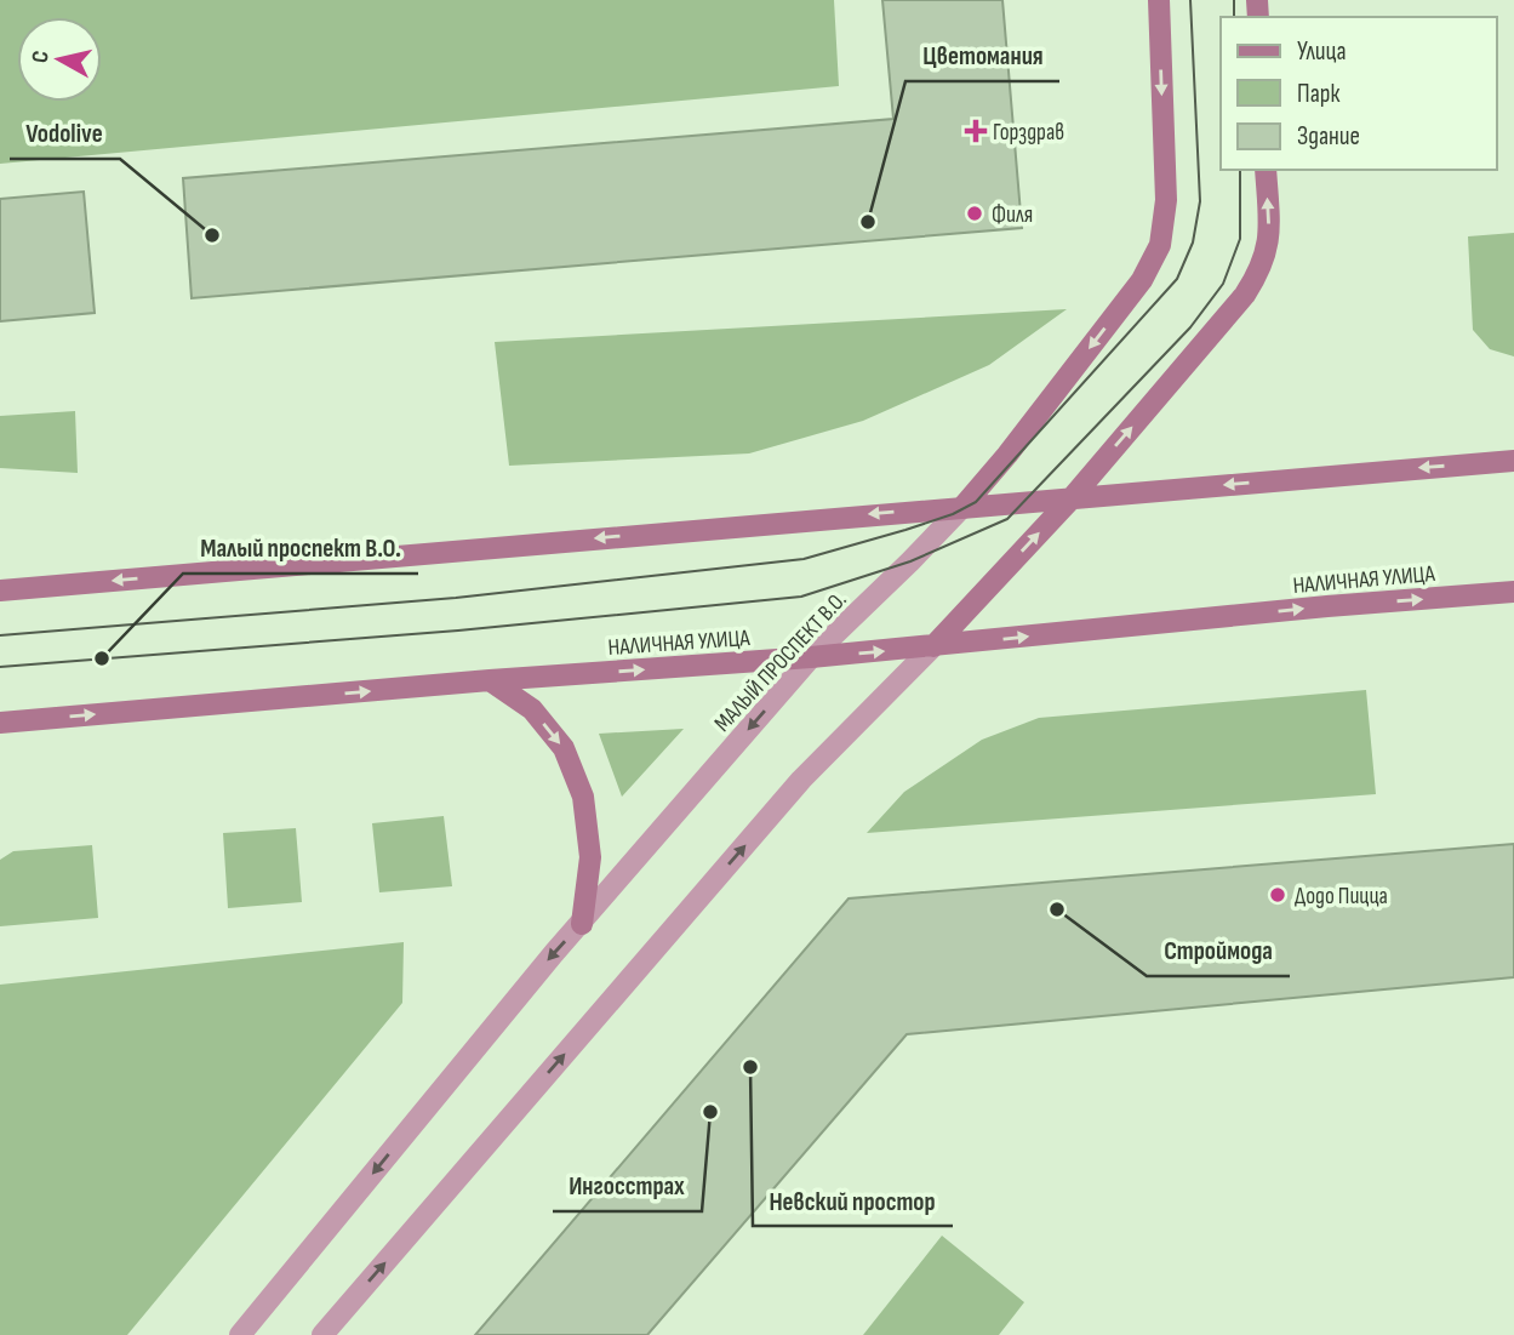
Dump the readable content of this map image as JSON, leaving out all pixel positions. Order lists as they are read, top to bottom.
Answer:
{
  "streets": {
    "main road": ["НАЛИЧНАЯ УЛИЦА", "МАЛЫЙ ПРОСПЕКТ В.О."]
  },
  "crossings": [
    ["НАЛИЧНАЯ УЛИЦА", "МАЛЫЙ ПРОСПЕКТ В.О."]
  ],
  "places": {
    "health": ["Горздрав"],
    "other": [
      "Филя",
      "Цветомания",
      "Vodolive",
      "Малый проспект В.О.",
      "Додо Пицца",
      "Строймода",
      "Невский простор",
      "Ингосстрах"
    ]
  },
  "legend": ["Улица", "Парк", "Здание"],
  "north": "left"
}
